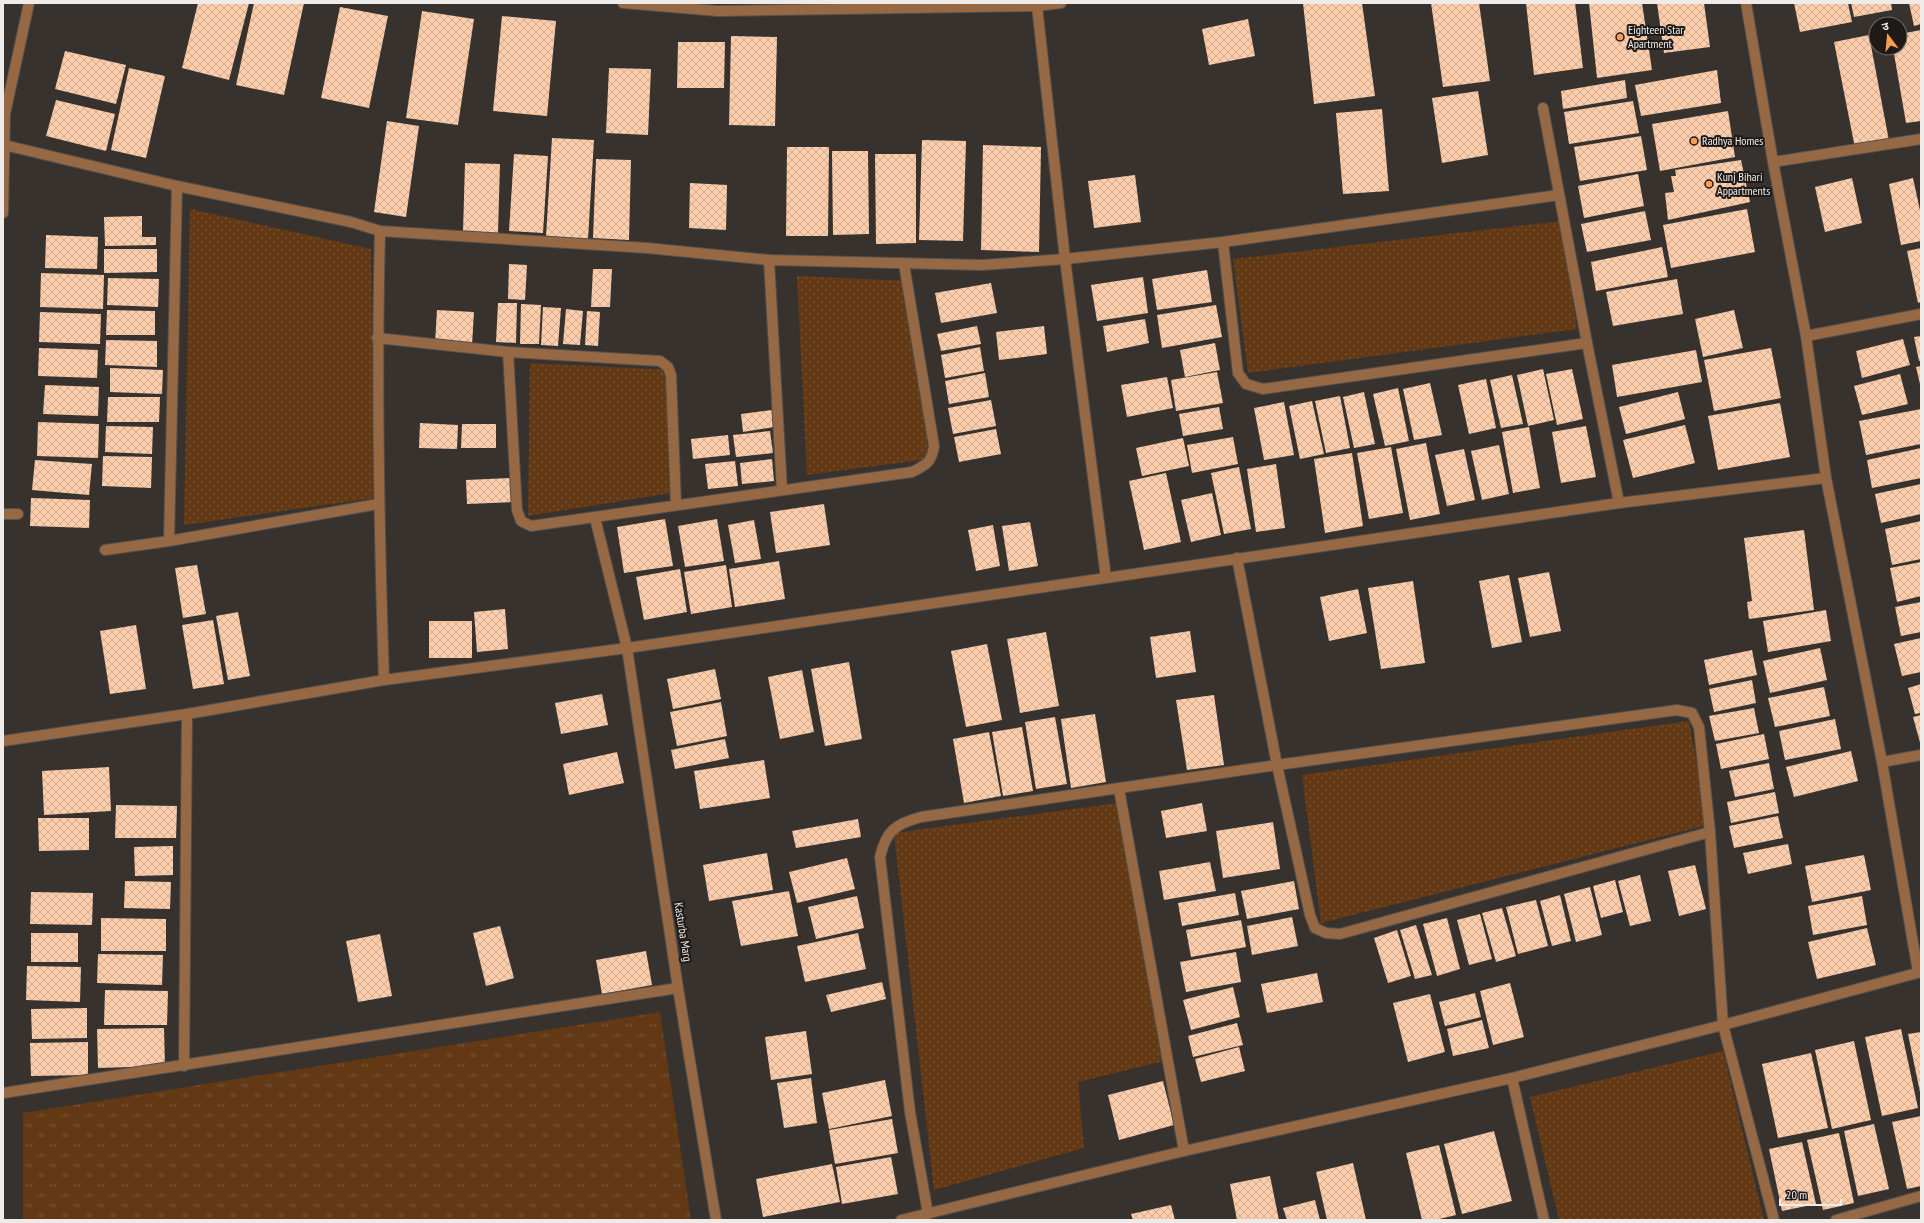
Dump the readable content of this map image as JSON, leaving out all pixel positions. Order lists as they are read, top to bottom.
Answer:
{
  "streets": {
    "street": ["Kasturba Marg"]
  },
  "places": ["Eighteen Star Apartment", "Radhya Homes", "Kunj Bihari Appartments"],
  "scale_bar": "20 m",
  "north": "top"
}
